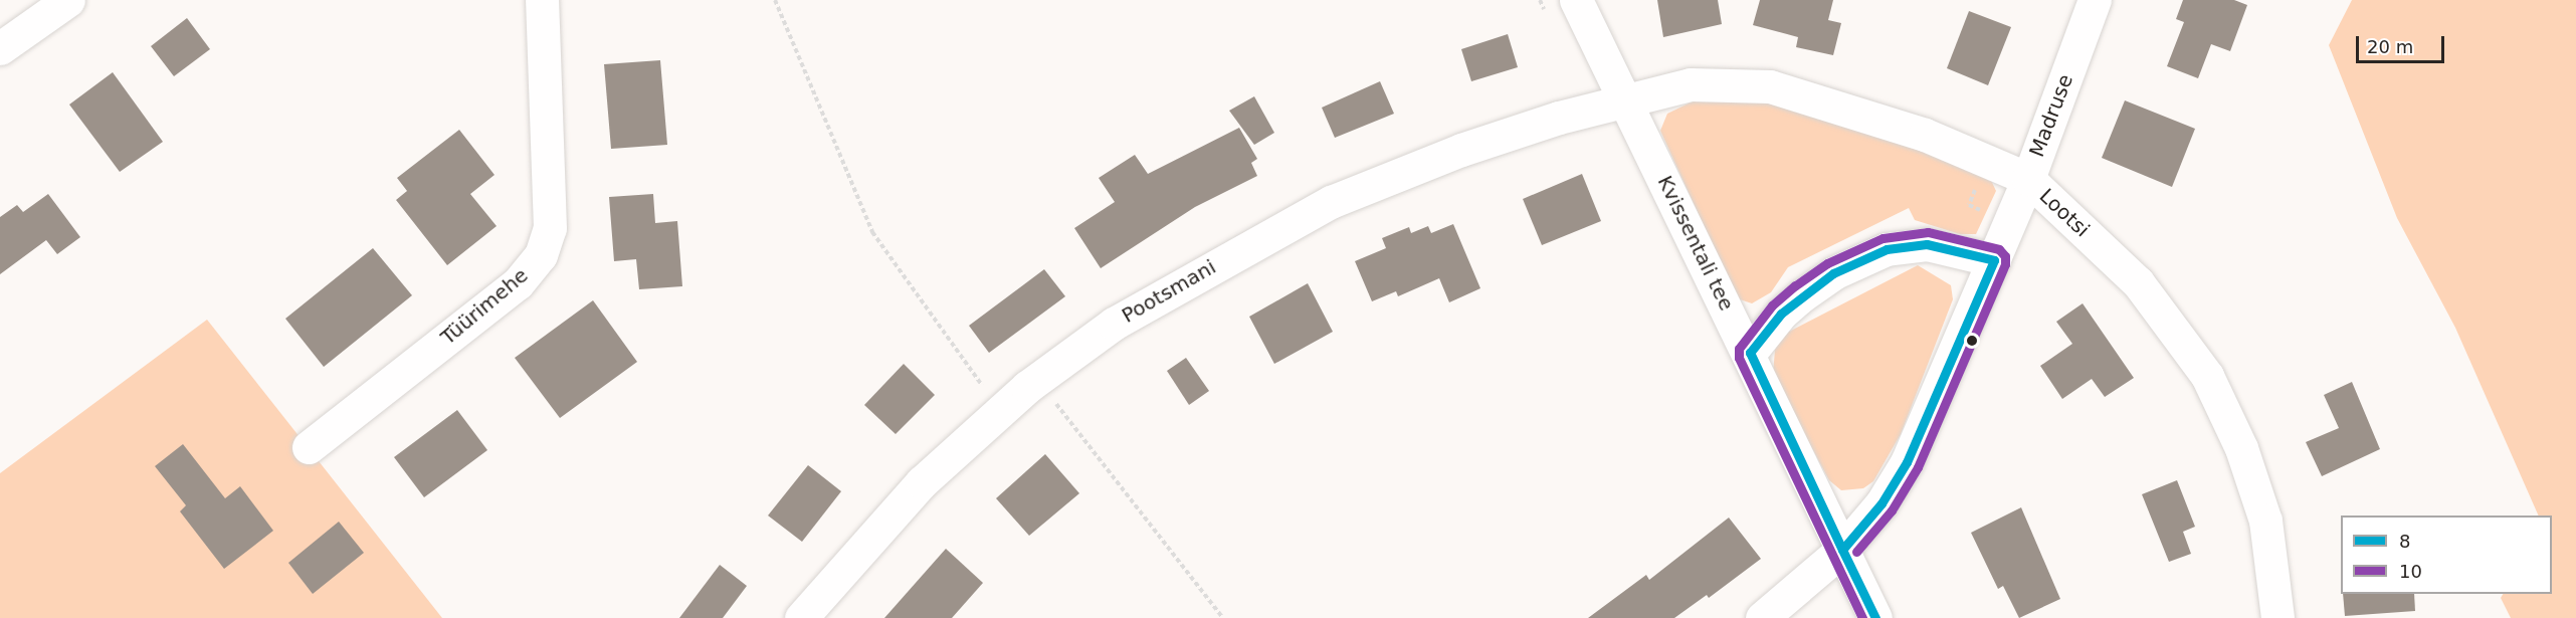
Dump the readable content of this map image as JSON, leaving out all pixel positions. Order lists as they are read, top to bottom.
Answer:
{
  "streets": {
    "street": [
      "Madruse",
      "Lootsi",
      "Kvissentali tee",
      "Pootsmani",
      "Tüürimehe"
    ]
  },
  "crossings": [
    ["Madruse", "Lootsi"],
    ["Madruse", "Kvissentali tee"],
    ["Lootsi", "Kvissentali tee"],
    ["Lootsi", "Pootsmani"],
    ["Kvissentali tee", "Pootsmani"]
  ],
  "lines": ["transit line 10", "transit line 8"],
  "legend": ["8", "10"],
  "scale_bar": "20 m"
}
